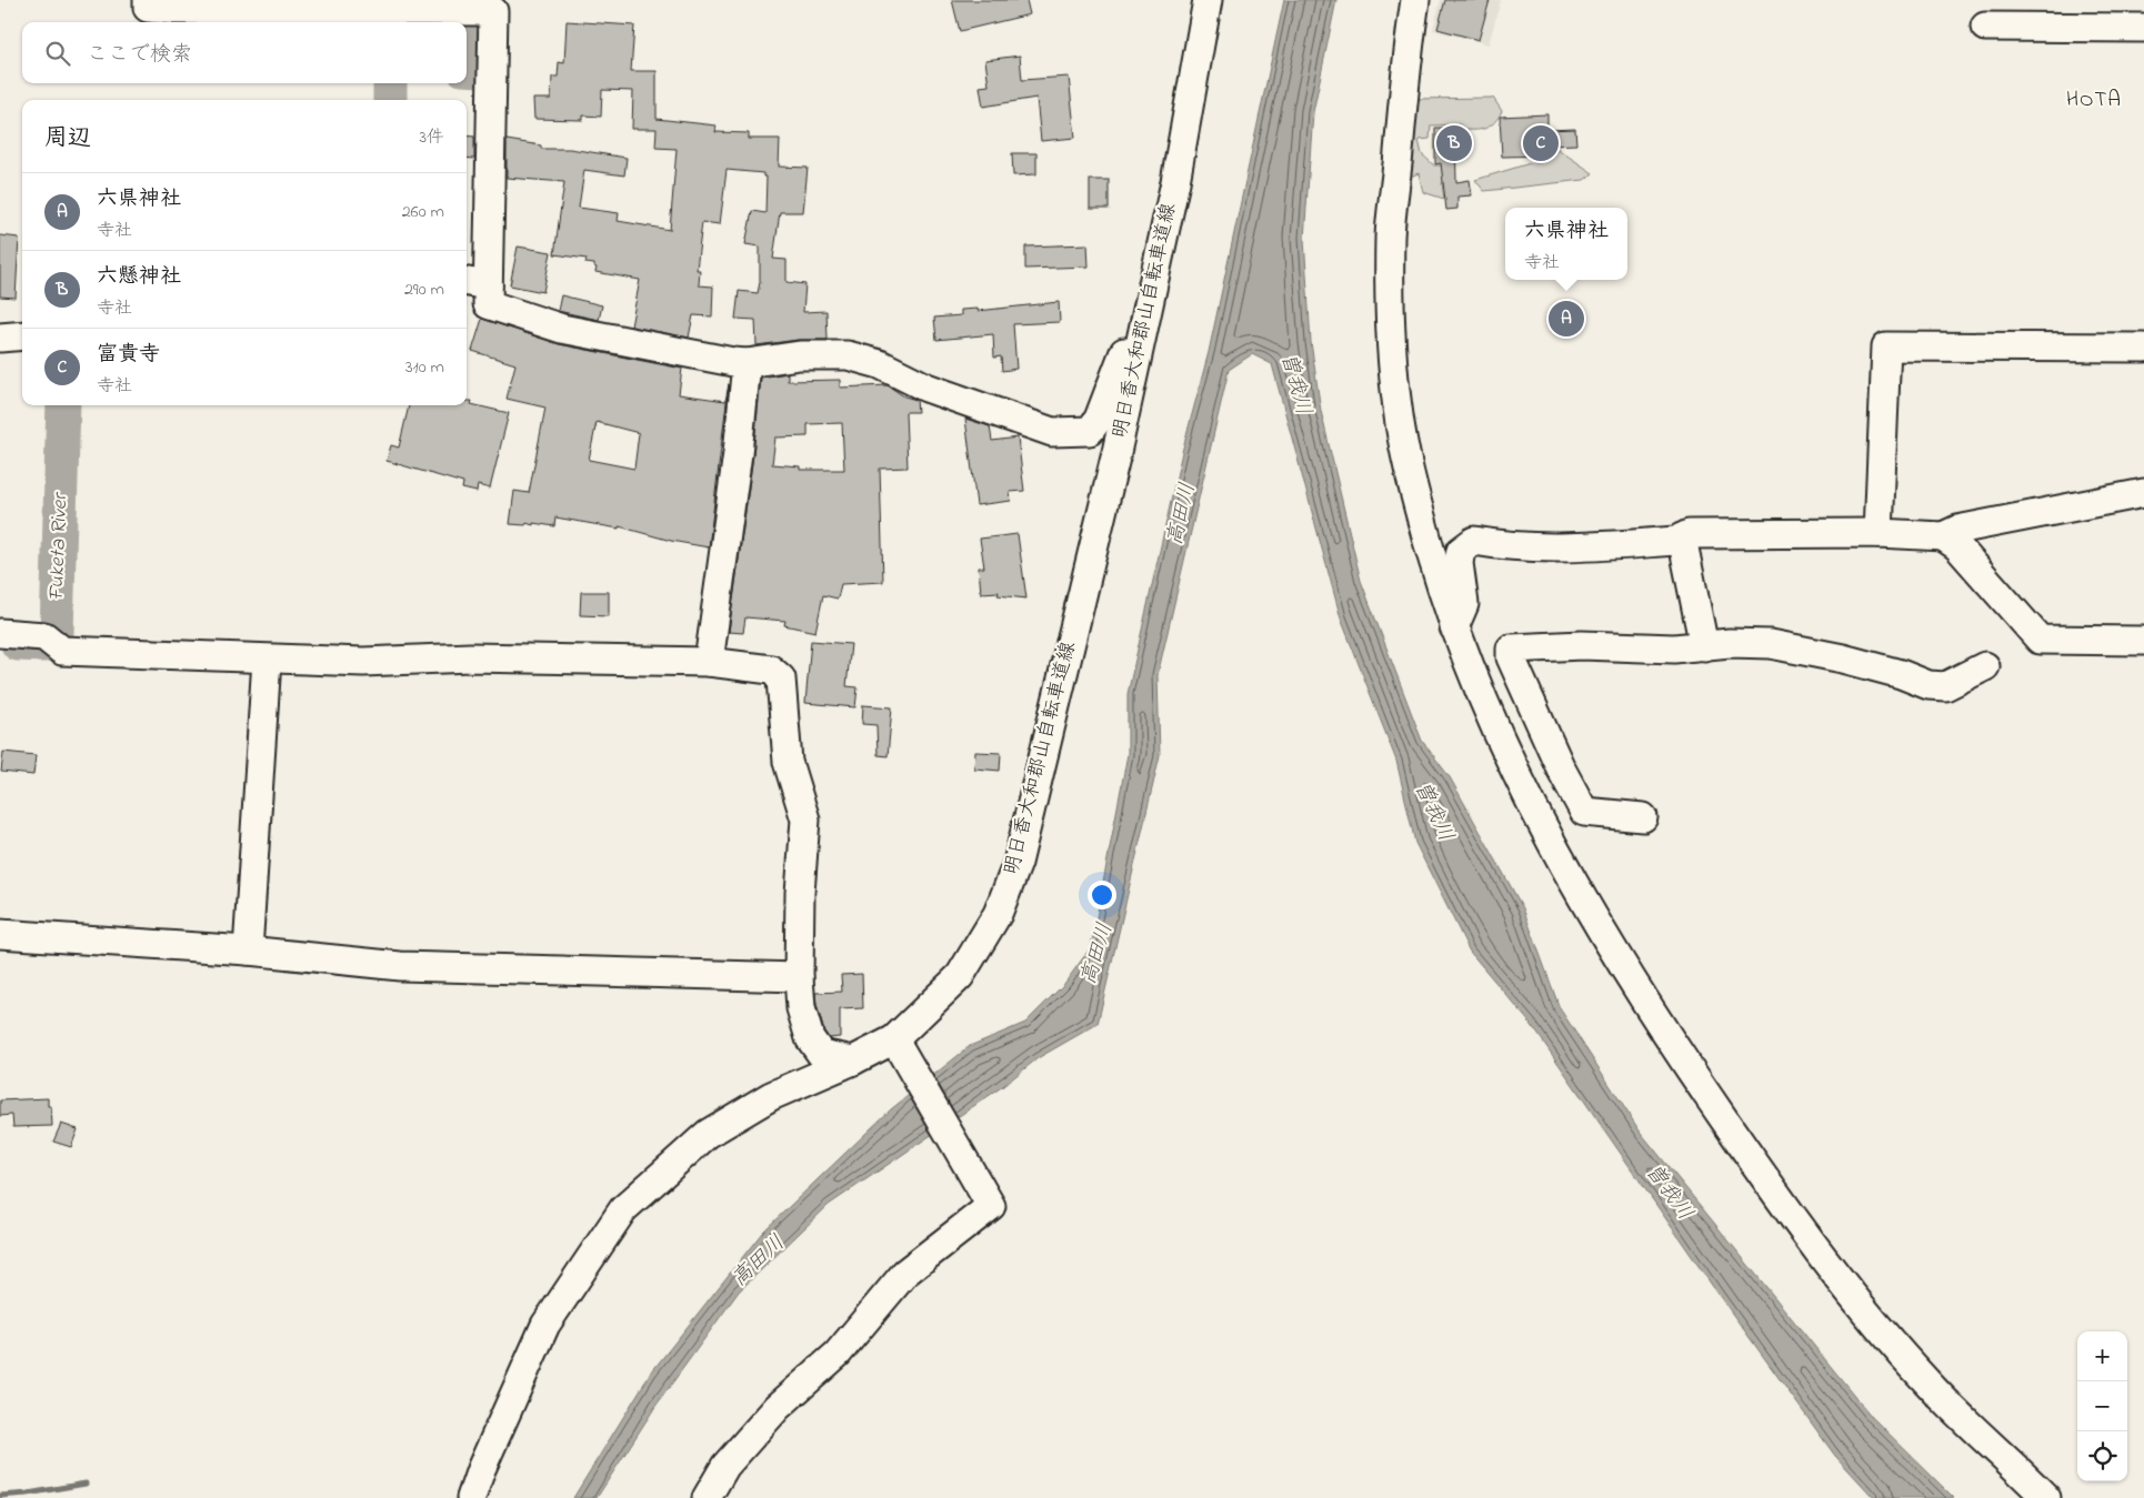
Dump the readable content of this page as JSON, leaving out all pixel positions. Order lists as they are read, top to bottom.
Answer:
{
  "streets": {
    "street": ["明日香大和郡山自転車道線"]
  },
  "districts": ["HOTA"],
  "water": ["曽我川", "高田川", "Fuketa River"],
  "page": {
    "search": "ここで検索",
    "heading": ["周辺", "3件"],
    "pins": ["B", "C", "A"],
    "list": [
      {
        "mark": "A",
        "name": "六県神社",
        "note": "寺社",
        "value": "260 m"
      },
      {
        "mark": "B",
        "name": "六懸神社",
        "note": "寺社",
        "value": "290 m"
      },
      {
        "mark": "C",
        "name": "富貴寺",
        "note": "寺社",
        "value": "310 m"
      }
    ],
    "popup": ["六県神社", "寺社"],
    "map_buttons": ["+", "−"]
  }
}
